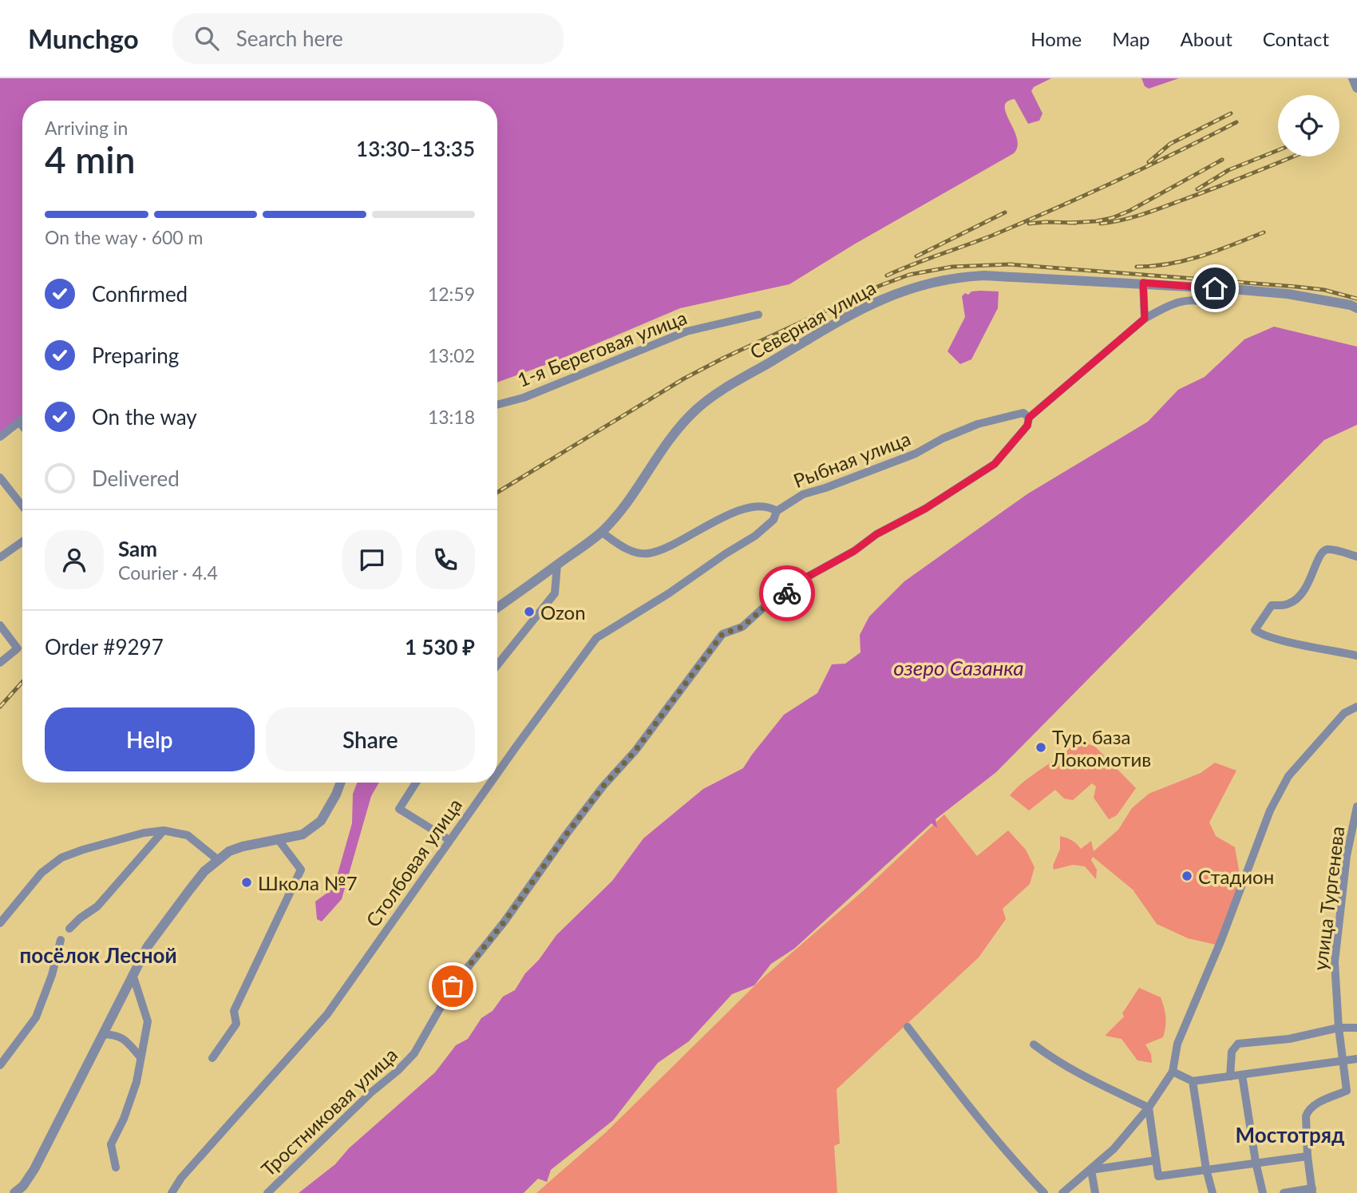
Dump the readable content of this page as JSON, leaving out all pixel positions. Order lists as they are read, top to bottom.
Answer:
{
  "streets": {
    "street": [
      "Северная улица",
      "1-я Береговая улица",
      "Рыбная улица",
      "Столбовая улица",
      "улица Тургенева",
      "Тростниковая улица"
    ]
  },
  "crossings": [
    ["Северная улица", "Рыбная улица"],
    ["Рыбная улица", "Столбовая улица"],
    ["Рыбная улица", "Тростниковая улица"]
  ],
  "districts": ["посёлок Лесной", "Мостотряд"],
  "water": ["озеро Сазанка"],
  "places": [
    "Ozon",
    "Тур. база Локомотив",
    "Стадион",
    "Школа №7"
  ],
  "page": {
    "header": "Munchgo",
    "search": "Search here",
    "nav": [
      "Home",
      "Map",
      "About",
      "Contact"
    ],
    "heading": ["4 min", "Arriving in", "13:30–13:35"],
    "panel": [
      "Sam",
      "Courier · 4.4",
      "Order #9297",
      "1 530 ₽"
    ],
    "bar": "On the way · 600 m",
    "list": [
      ["Confirmed", "12:59"],
      ["Preparing", "13:02"],
      ["On the way", "13:18"],
      "Delivered"
    ],
    "buttons": ["Help", "Share"]
  }
}
